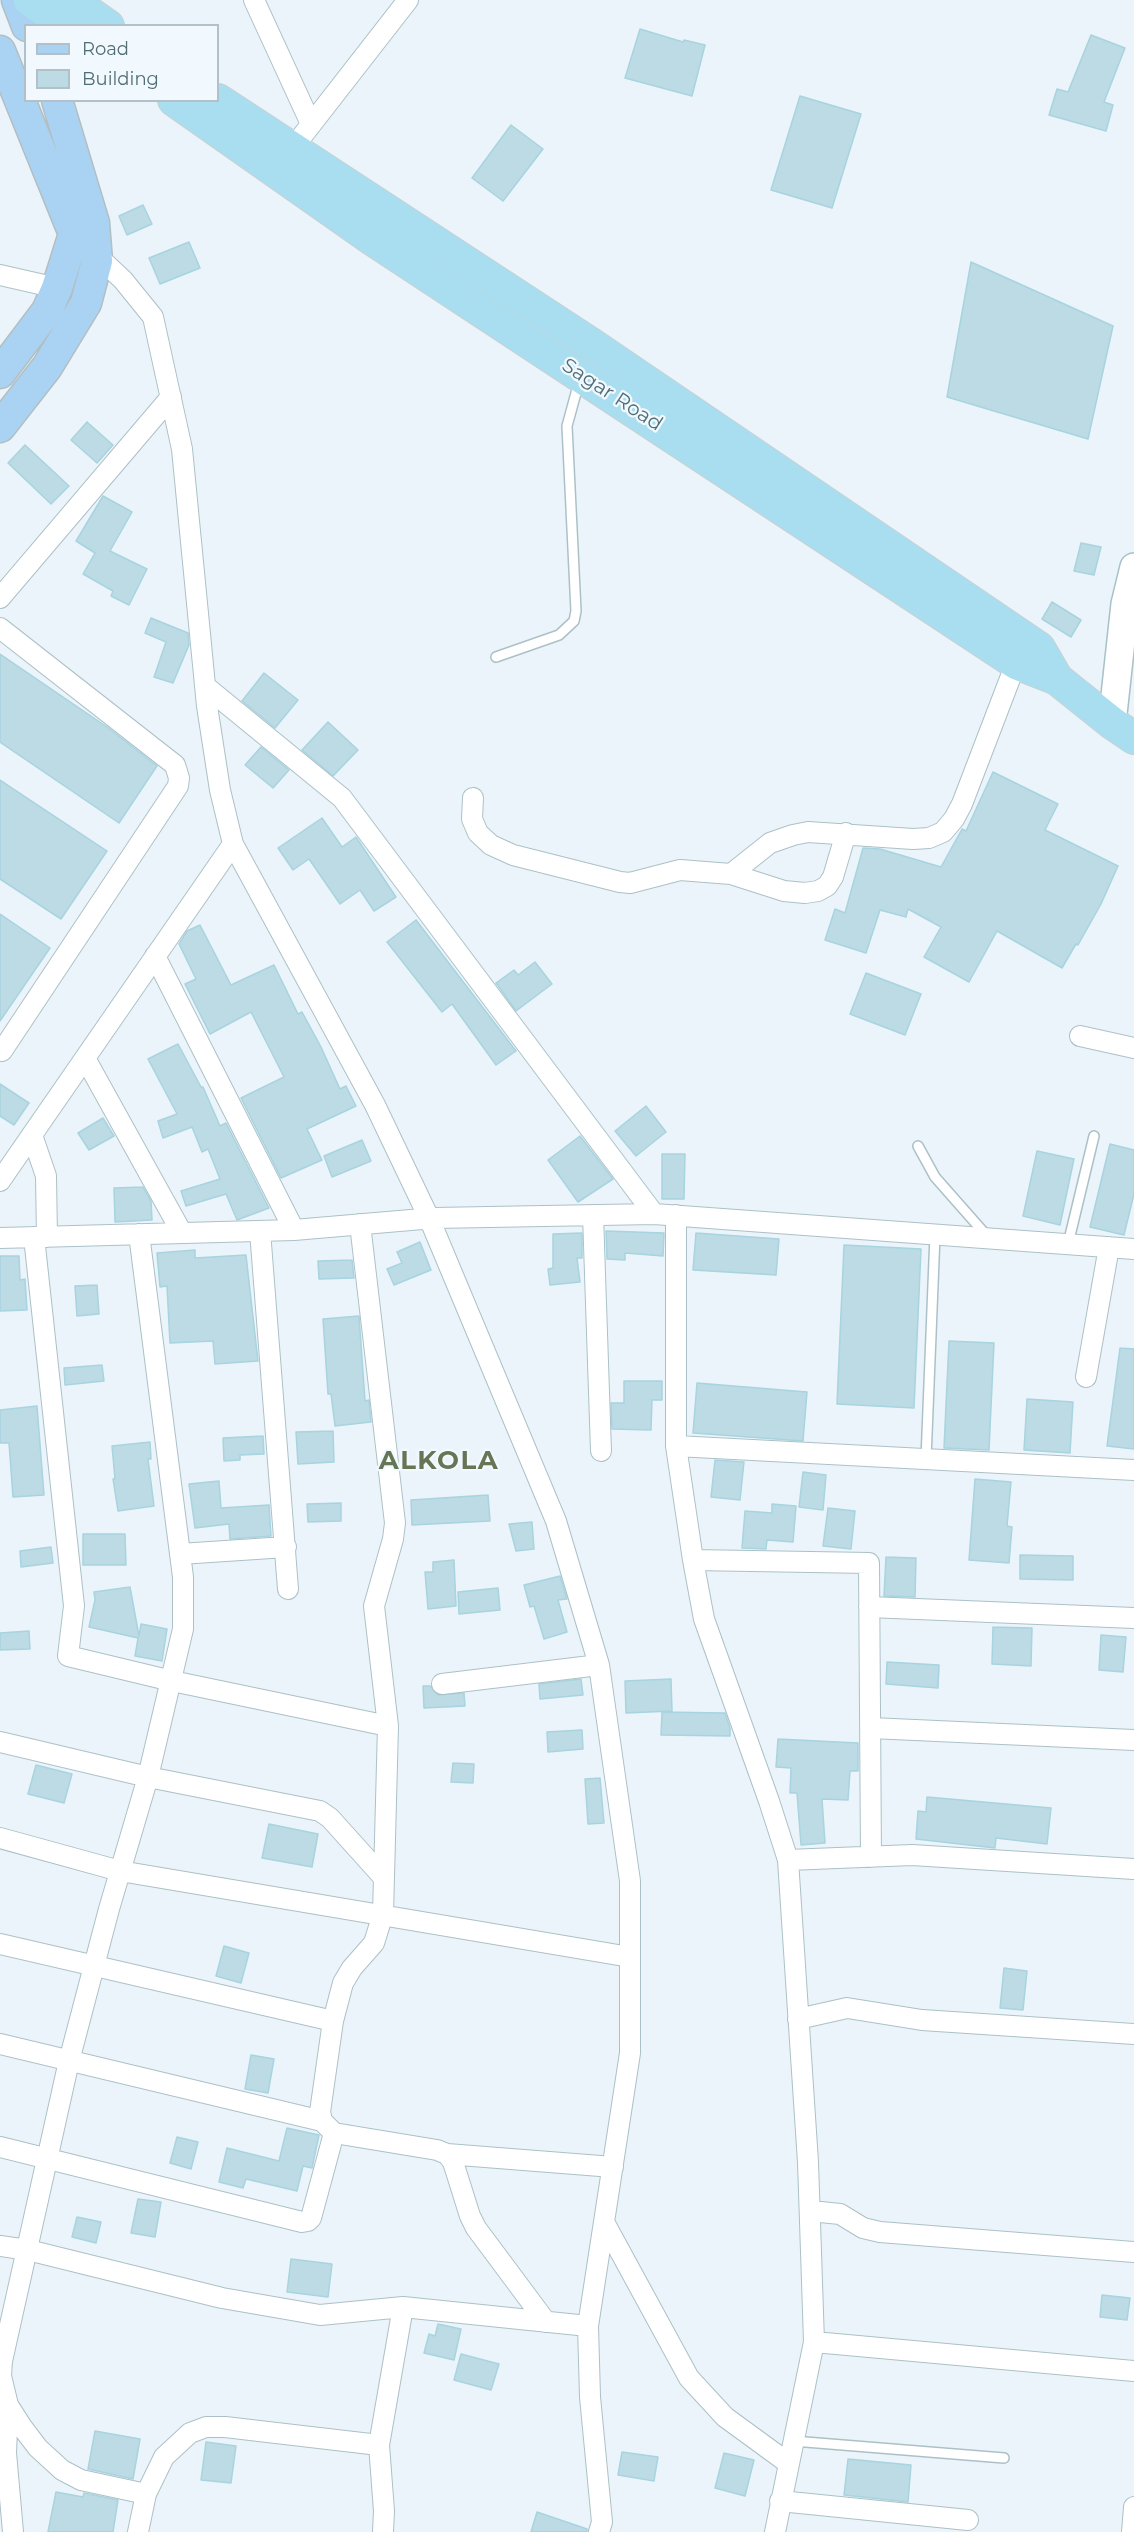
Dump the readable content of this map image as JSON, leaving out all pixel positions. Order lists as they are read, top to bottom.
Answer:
{
  "streets": {
    "highway": ["Sagar Road"]
  },
  "districts": ["ALKOLA"],
  "legend": ["Road", "Building"]
}
